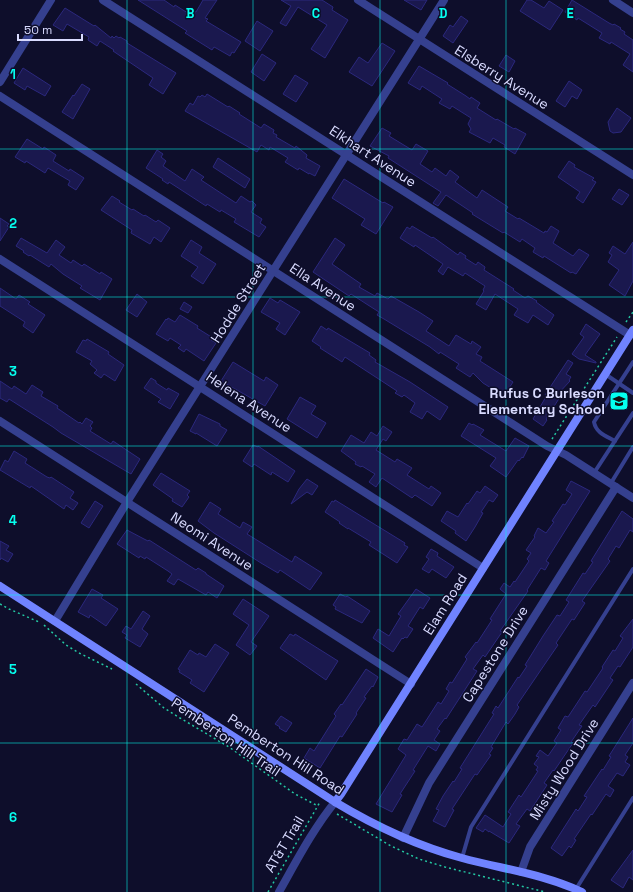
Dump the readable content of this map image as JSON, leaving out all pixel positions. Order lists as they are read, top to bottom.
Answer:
{
  "streets": {
    "street": [
      "Elsberry Avenue",
      "Elkhart Avenue",
      "Ella Avenue",
      "Hodde Street",
      "Helena Avenue",
      "Neomi Avenue",
      "Elam Road",
      "Capestone Drive",
      "Pemberton Hill Road",
      "Misty Wood Drive"
    ],
    "path": ["Pemberton Hill Trail", "AT&T Trail"]
  },
  "crossings": [
    ["Elsberry Avenue", "Hodde Street"],
    ["Elkhart Avenue", "Hodde Street"],
    ["Elkhart Avenue", "Elam Road"],
    ["Ella Avenue", "Hodde Street"],
    ["Ella Avenue", "Elam Road"],
    ["Ella Avenue", "Capestone Drive"],
    ["Hodde Street", "Helena Avenue"],
    ["Hodde Street", "Neomi Avenue"],
    ["Hodde Street", "Pemberton Hill Road"],
    ["Helena Avenue", "Elam Road"],
    ["Neomi Avenue", "Elam Road"],
    ["Elam Road", "Pemberton Hill Road"],
    ["Capestone Drive", "Pemberton Hill Road"],
    ["Pemberton Hill Trail", "AT&T Trail"],
    ["Pemberton Hill Road", "Misty Wood Drive"]
  ],
  "places": {
    "school or university": ["Rufus C Burleson Elementary School"]
  },
  "scale_bar": "50 m",
  "grid": {
    "columns": [
      "B",
      "C",
      "D",
      "E"
    ],
    "rows": [
      "1",
      "2",
      "3",
      "4",
      "5",
      "6"
    ]
  }
}
